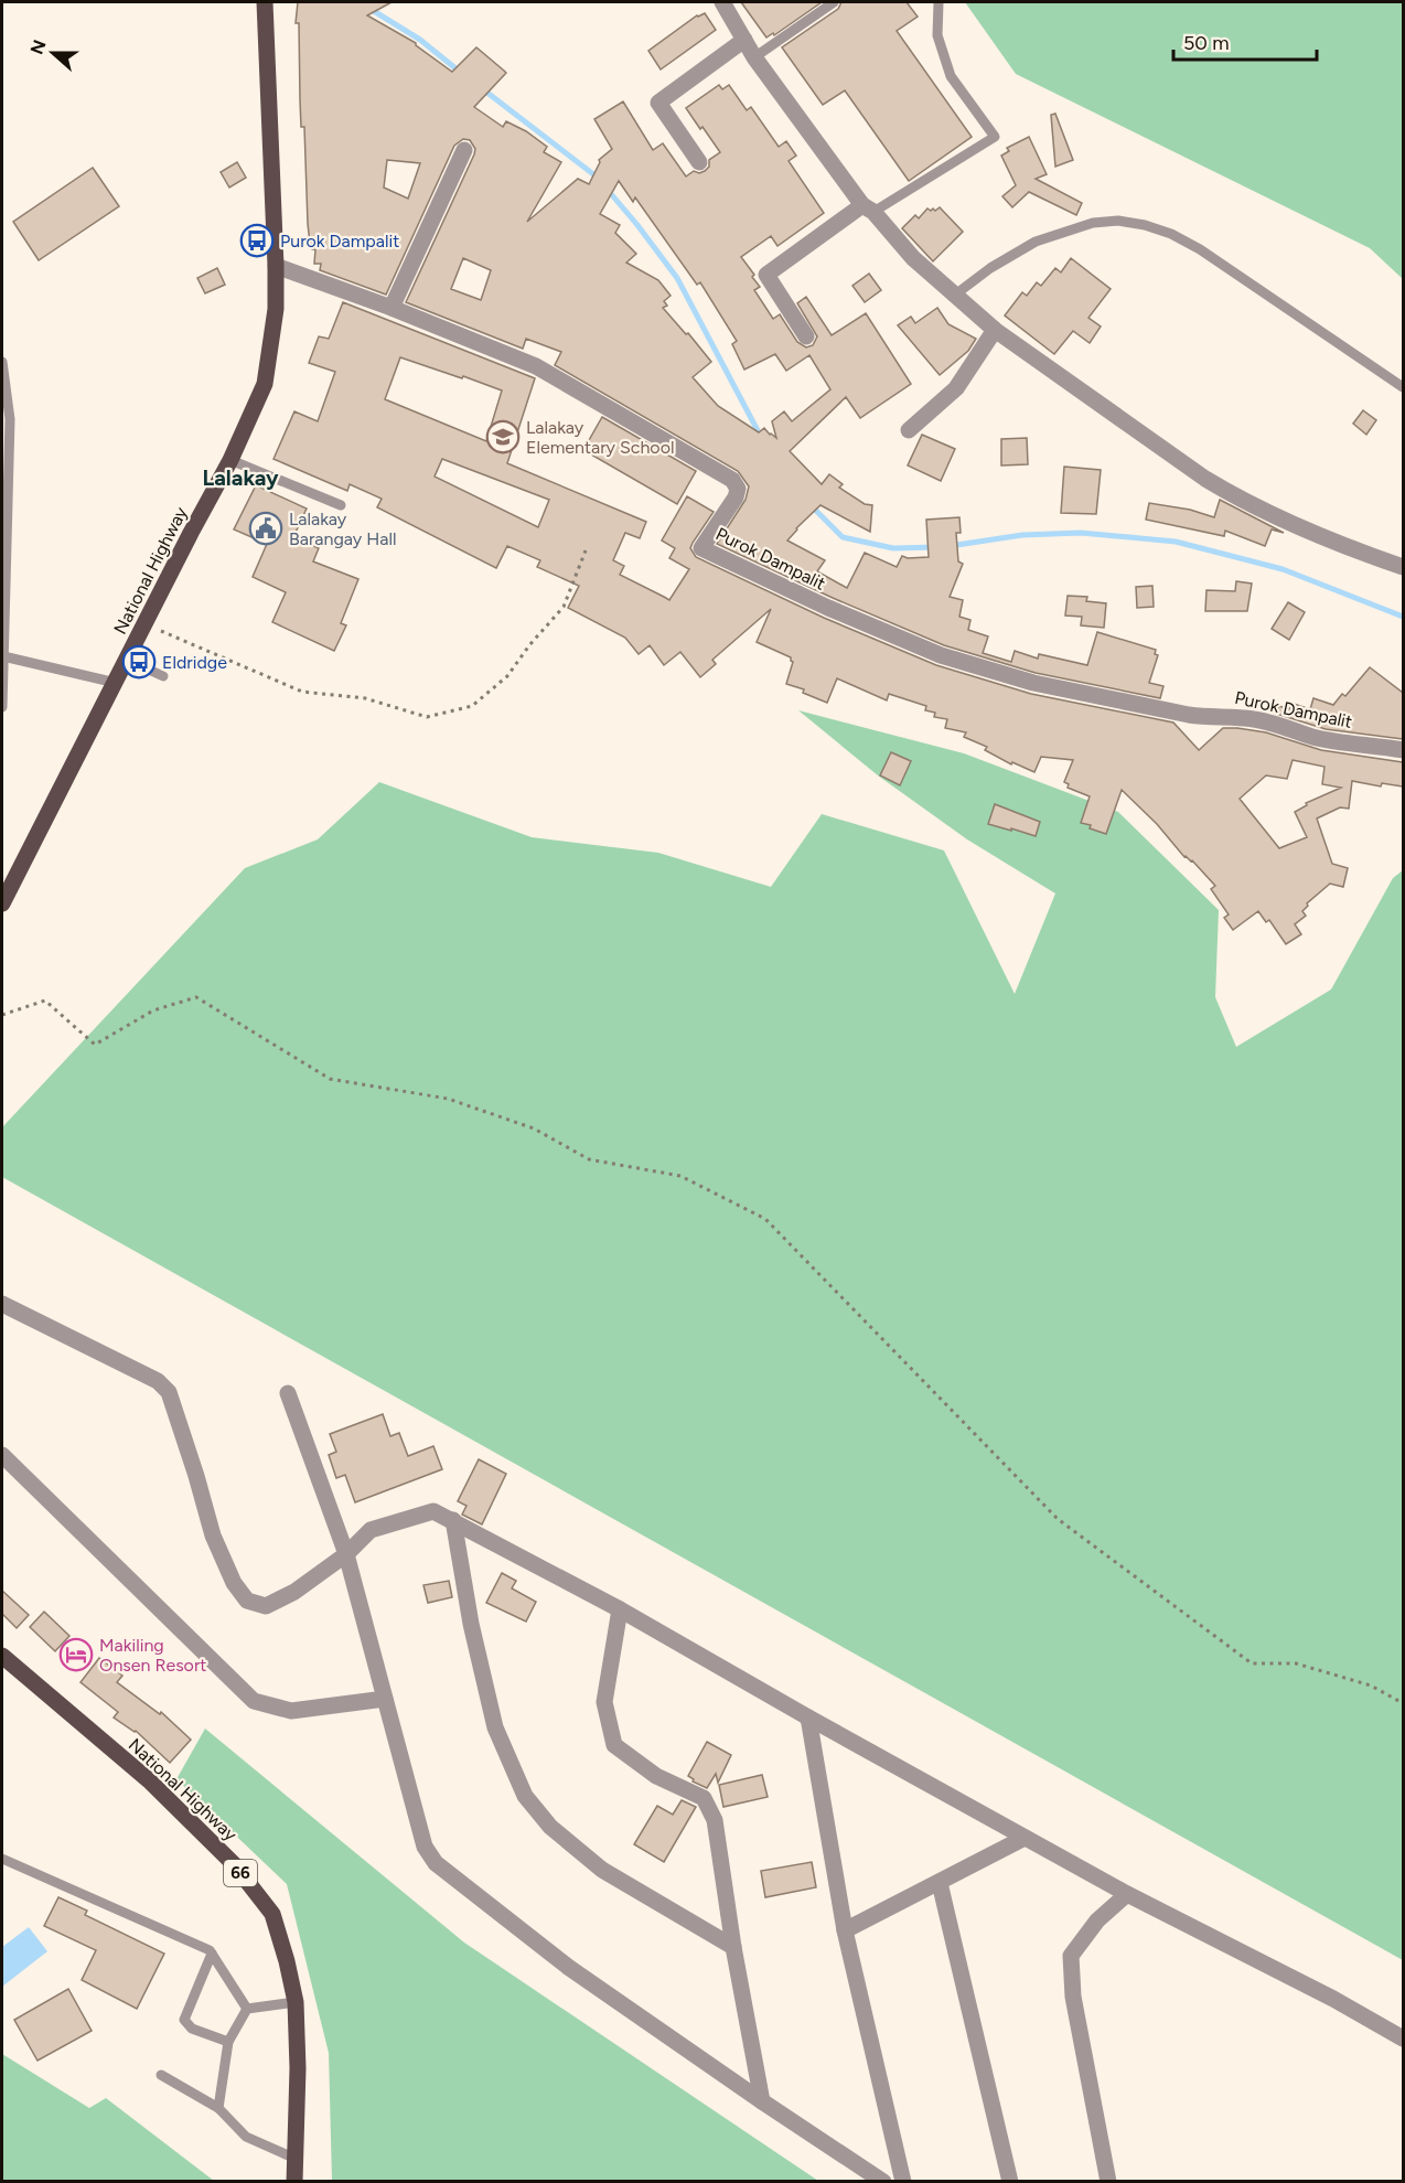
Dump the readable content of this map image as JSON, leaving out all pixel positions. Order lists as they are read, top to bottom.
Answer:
{
  "streets": {
    "main road": ["National Highway", "66"],
    "street": ["Purok Dampalit"]
  },
  "crossings": [
    ["Purok Dampalit", "National Highway"]
  ],
  "districts": ["Lalakay"],
  "places": {
    "bus stop": ["Purok Dampalit", "Eldridge"],
    "school or university": ["Lalakay Elementary School"],
    "public building": ["Lalakay Barangay Hall"],
    "hotel": ["Makiling Onsen Resort"]
  },
  "scale_bar": "50 m",
  "north": "left"
}
